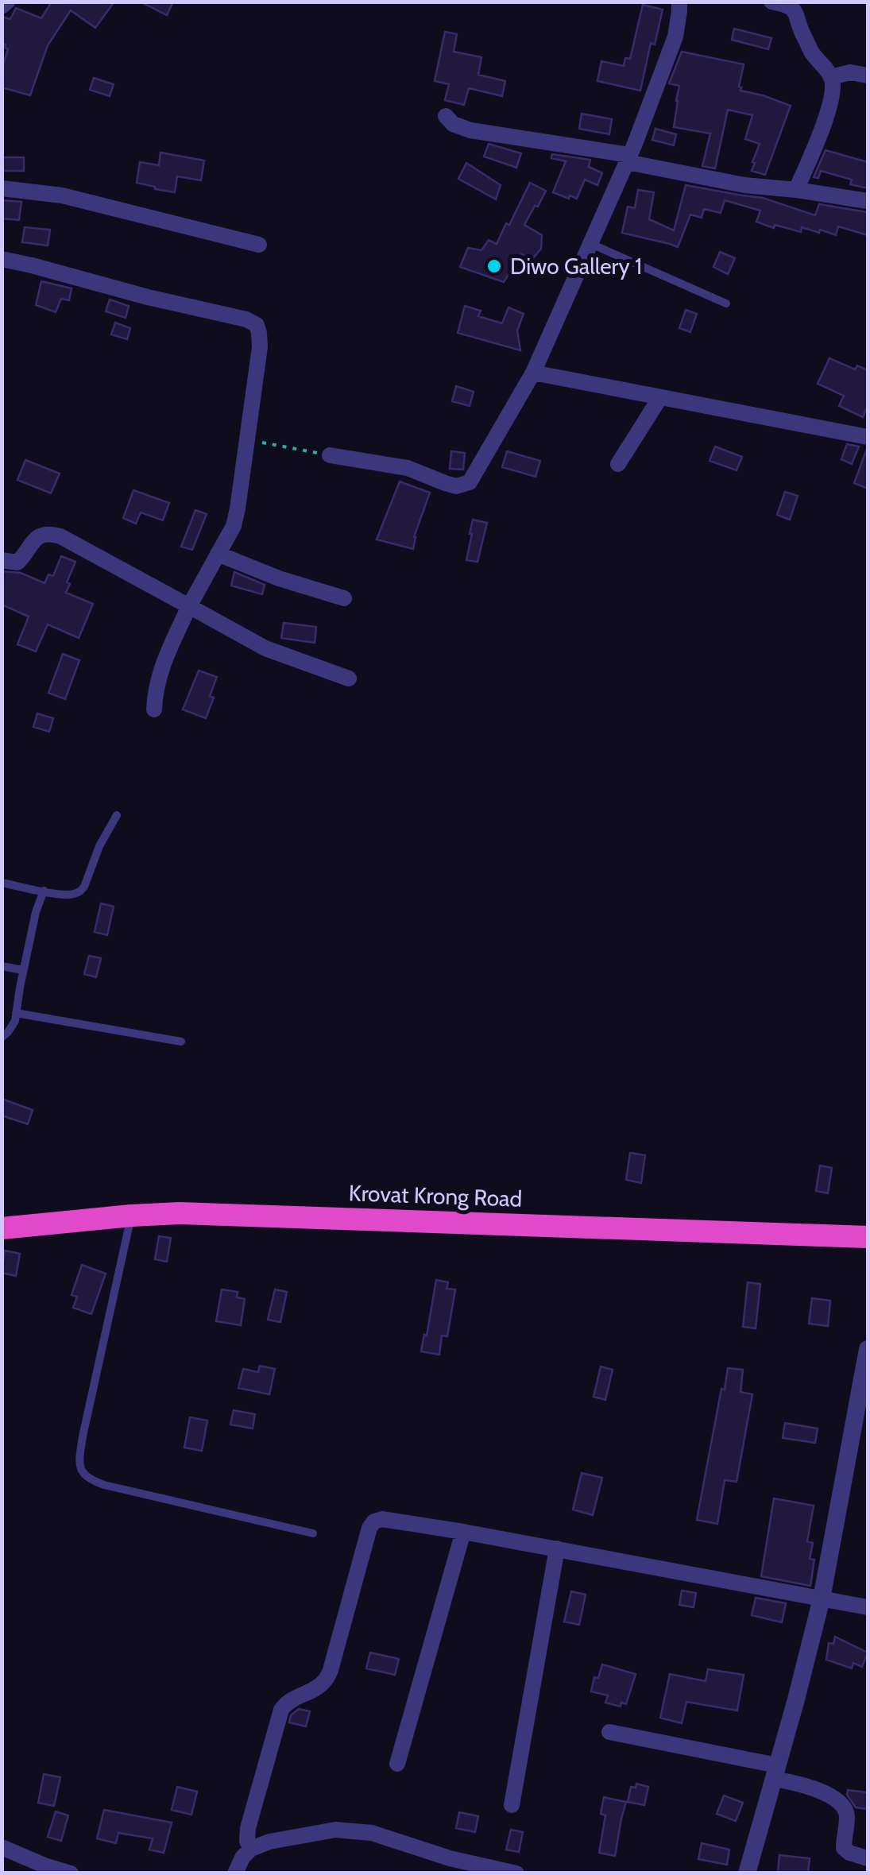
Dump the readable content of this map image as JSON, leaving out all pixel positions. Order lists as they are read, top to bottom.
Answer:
{
  "streets": {
    "highway": ["Krovat Krong Road"]
  },
  "places": ["Diwo Gallery 1"]
}
